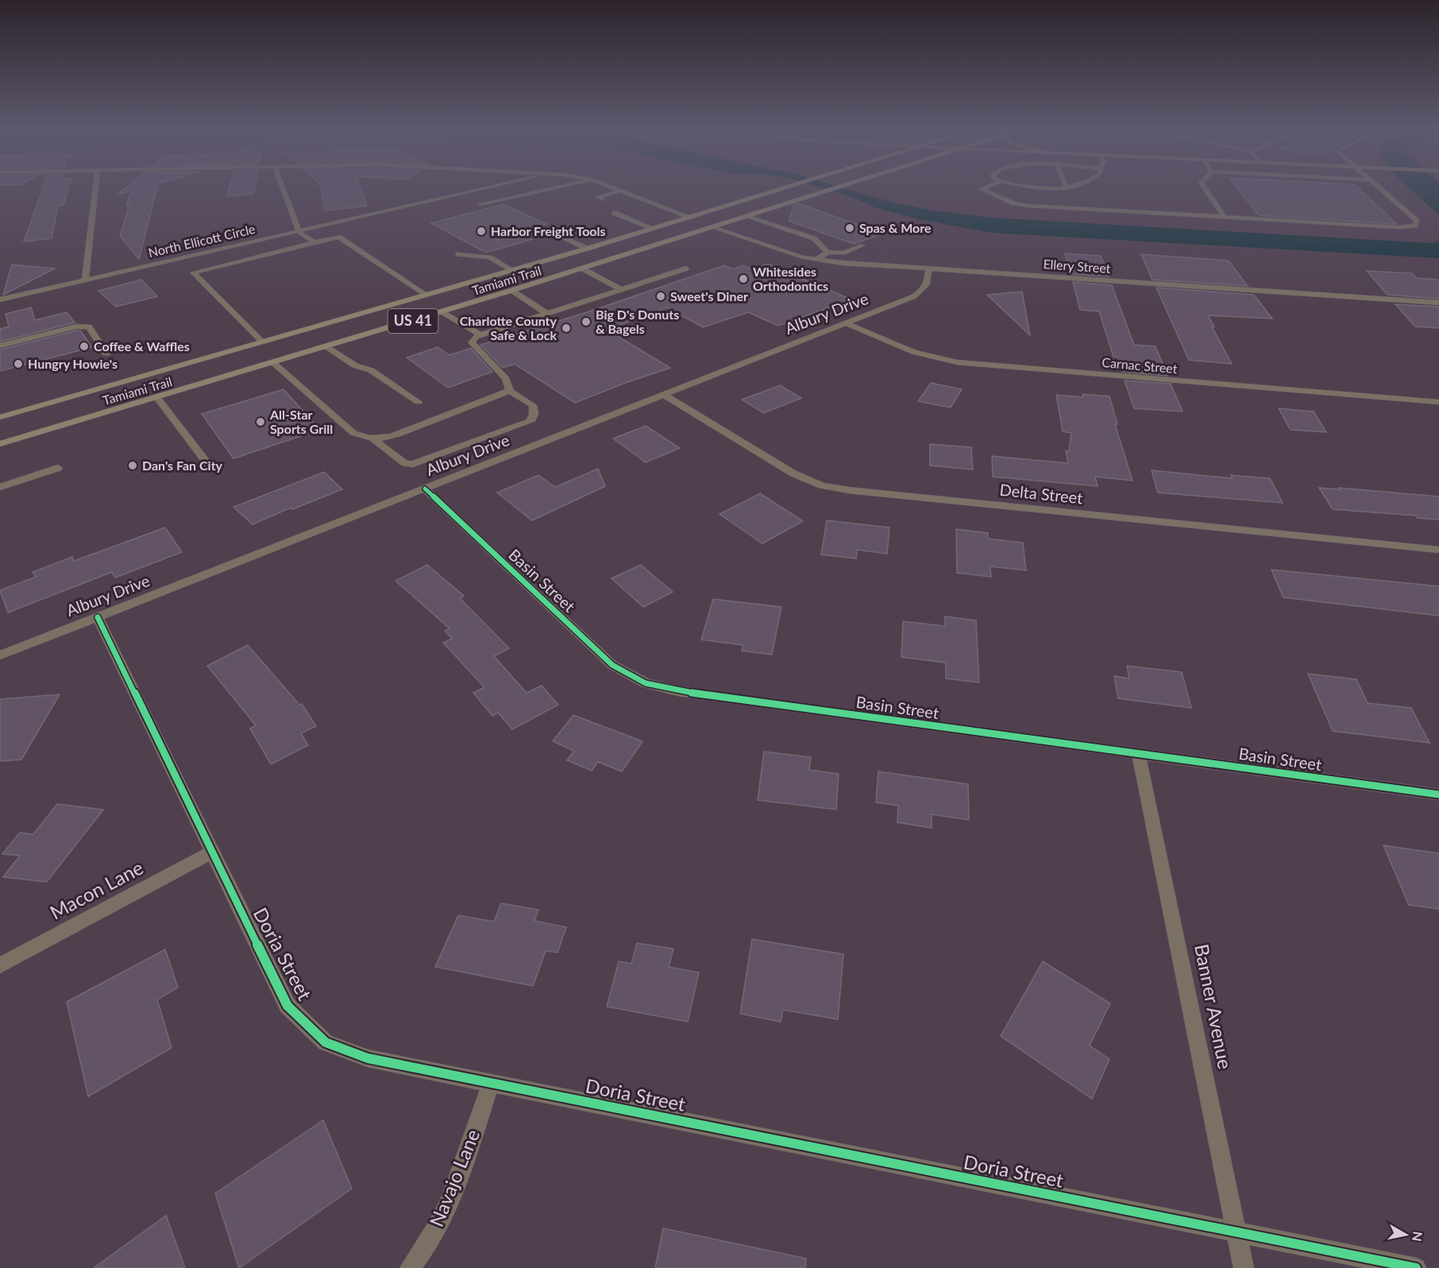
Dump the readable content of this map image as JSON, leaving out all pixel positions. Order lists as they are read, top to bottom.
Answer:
{
  "streets": {
    "main road": ["Tamiami Trail", "US 41"],
    "street": [
      "North Ellicott Circle",
      "Ellery Street",
      "Albury Drive",
      "Carnac Street",
      "Delta Street",
      "Basin Street",
      "Macon Lane",
      "Doria Street",
      "Banner Avenue",
      "Navajo Lane"
    ]
  },
  "crossings": [
    ["Ellery Street", "Tamiami Trail"],
    ["Ellery Street", "Albury Drive"],
    ["Albury Drive", "Carnac Street"],
    ["Albury Drive", "Delta Street"],
    ["Albury Drive", "Basin Street"],
    ["Albury Drive", "Doria Street"],
    ["Basin Street", "Banner Avenue"],
    ["Macon Lane", "Doria Street"],
    ["Doria Street", "Banner Avenue"],
    ["Doria Street", "Navajo Lane"]
  ],
  "places": [
    "Spas & More",
    "Harbor Freight Tools",
    "Whitesides Orthodontics",
    "Sweet's Diner",
    "Big D's Donuts & Bagels",
    "Charlotte County Safe & Lock",
    "Coffee & Waffles",
    "Hungry Howie's",
    "All-Star Sports Grill",
    "Dan's Fan City"
  ],
  "north": "right"
}
